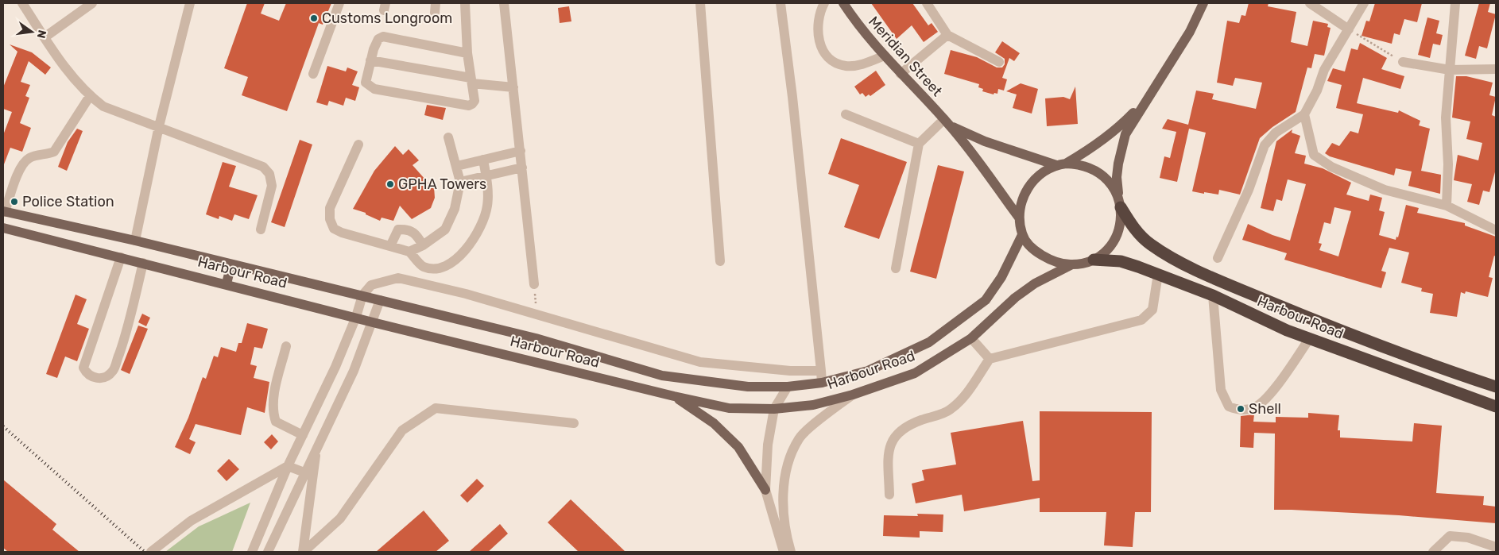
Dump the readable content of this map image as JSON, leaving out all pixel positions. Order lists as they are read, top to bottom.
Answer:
{
  "streets": {
    "highway": ["Harbour Road"],
    "main road": ["Meridian Street"]
  },
  "crossings": [
    ["Meridian Street", "Harbour Road"]
  ],
  "places": [
    "Customs Longroom",
    "GPHA Towers",
    "Police Station",
    "Shell"
  ],
  "north": "right"
}
